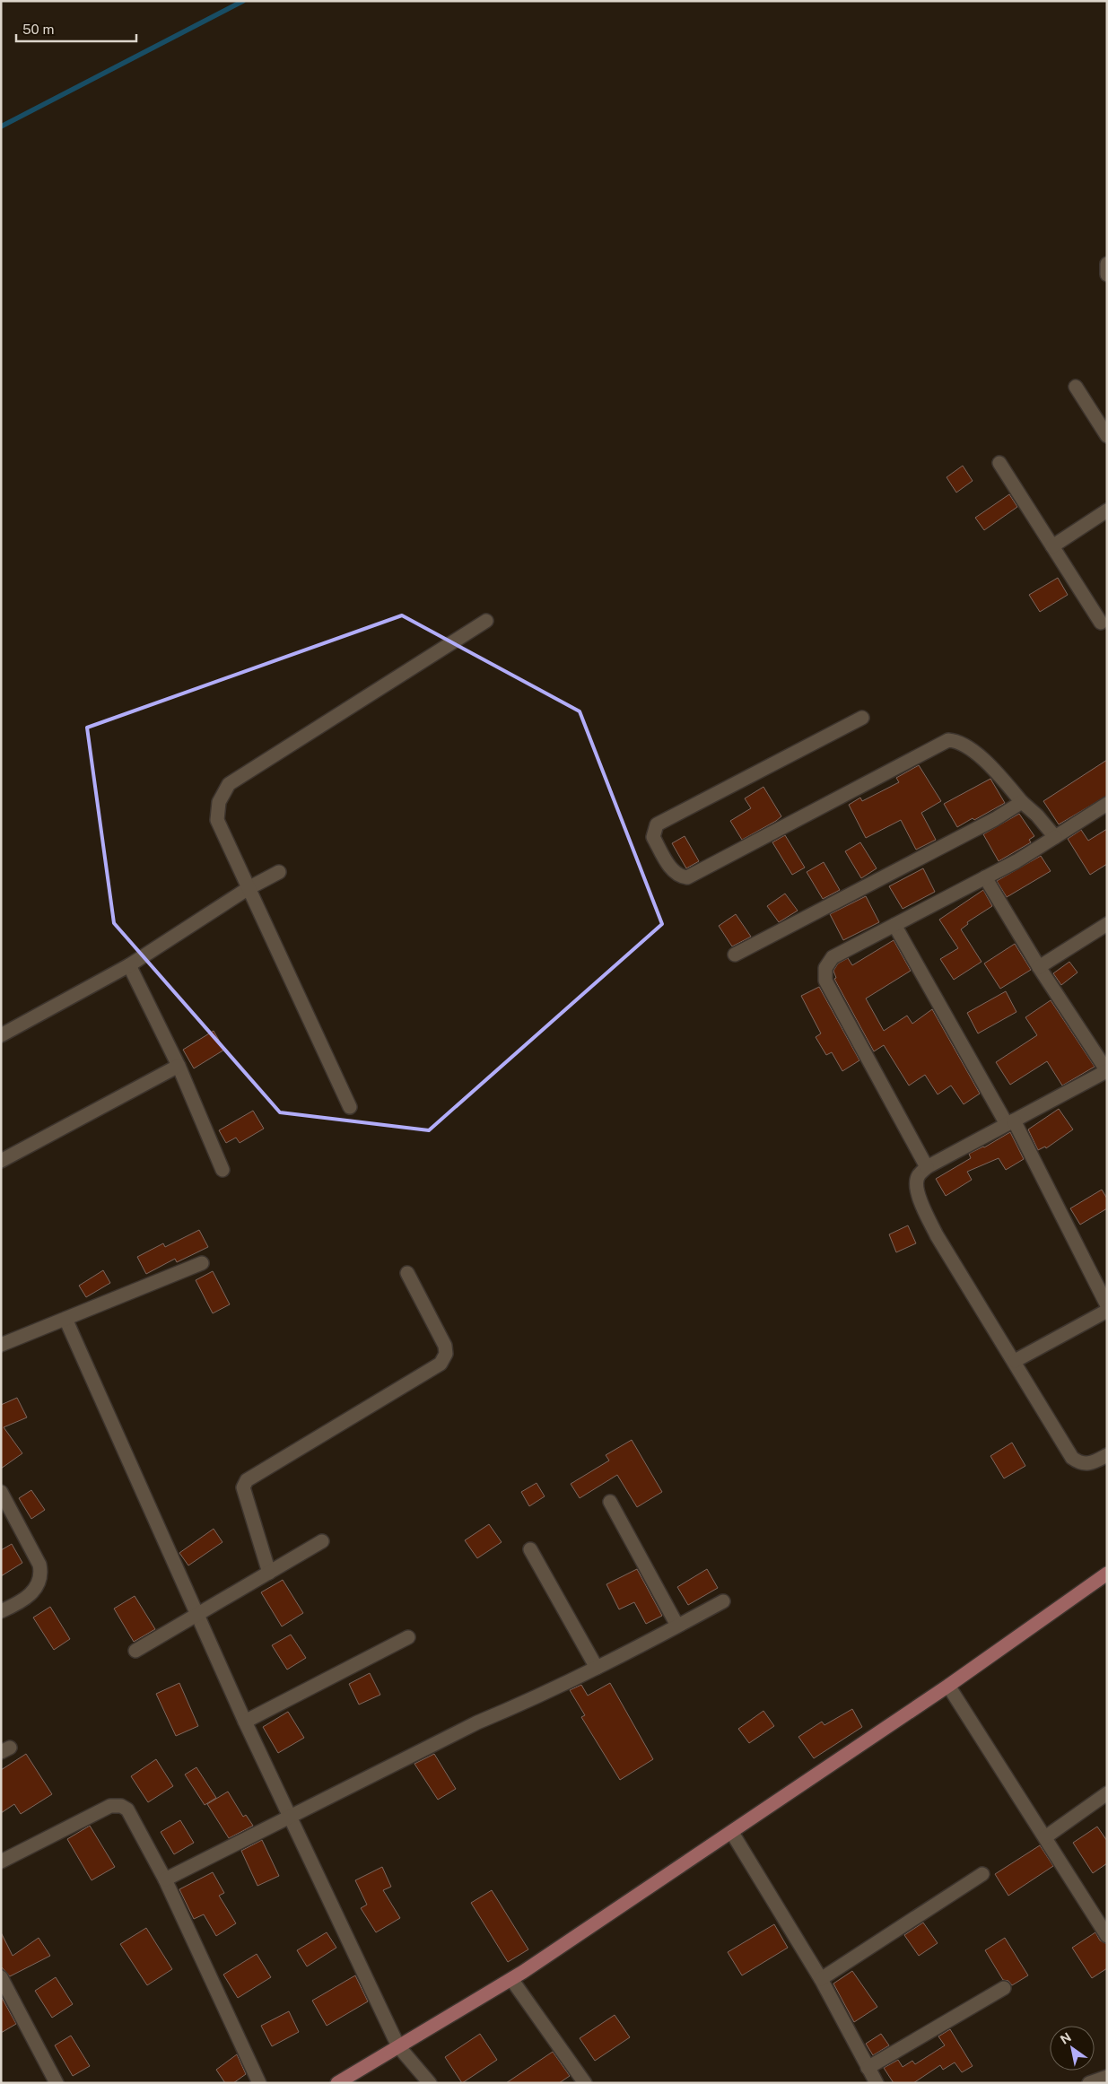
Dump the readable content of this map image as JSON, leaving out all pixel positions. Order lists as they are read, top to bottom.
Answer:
{
  "scale_bar": "50 m",
  "north": "top left"
}
